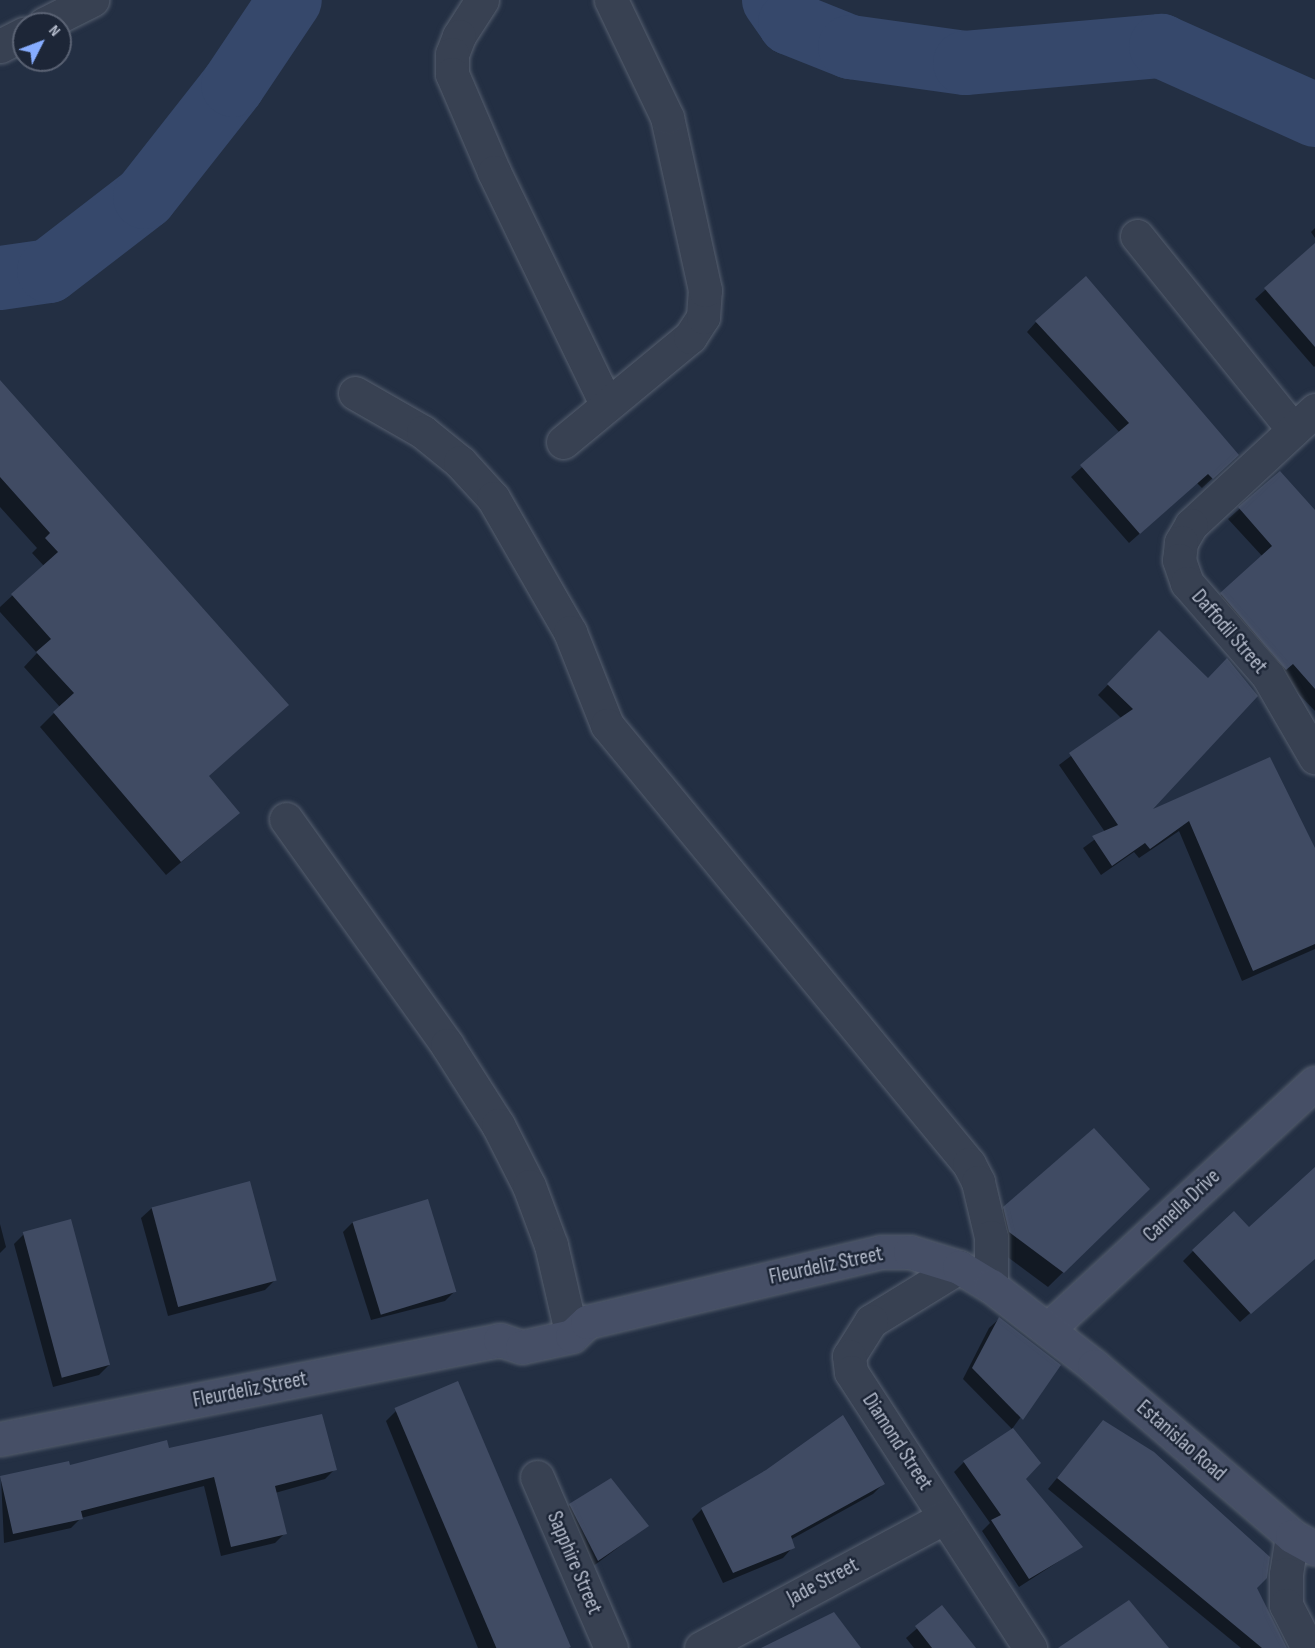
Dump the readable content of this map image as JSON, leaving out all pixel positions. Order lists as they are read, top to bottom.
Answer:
{
  "streets": {
    "street": [
      "Daffodil Street",
      "Camella Drive",
      "Fleurdeliz Street",
      "Estanislao Road",
      "Diamond Street",
      "Sapphire Street",
      "Jade Street"
    ]
  },
  "crossings": [
    ["Camella Drive", "Fleurdeliz Street"],
    ["Camella Drive", "Estanislao Road"],
    ["Fleurdeliz Street", "Estanislao Road"],
    ["Fleurdeliz Street", "Diamond Street"],
    ["Diamond Street", "Jade Street"]
  ],
  "north": "top right"
}
